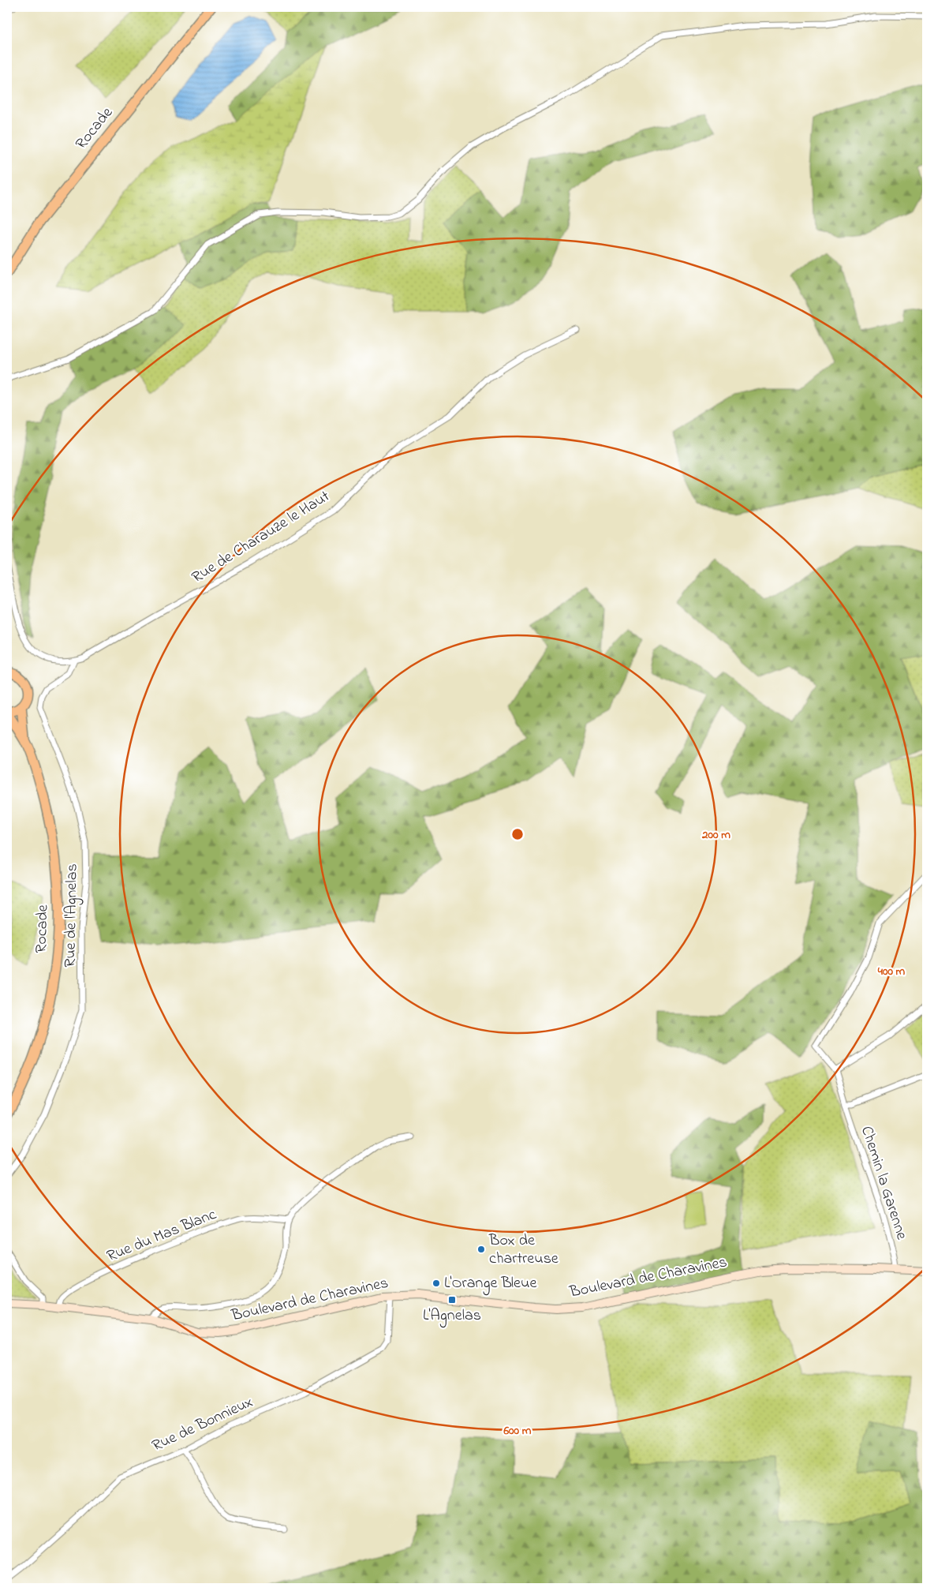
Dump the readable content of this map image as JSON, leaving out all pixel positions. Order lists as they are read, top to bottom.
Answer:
{
  "streets": {
    "main road": ["Rocade", "Boulevard de Charavines"],
    "street": [
      "Rue de Charauze le Haut",
      "Rue de l'Agnelas",
      "Chemin la Garenne",
      "Rue du Mas Blanc",
      "Rue de Bonnieux"
    ]
  },
  "crossings": [
    ["Rue de Charauze le Haut", "Rue de l'Agnelas"],
    ["Chemin la Garenne", "Boulevard de Charavines"],
    ["Rue du Mas Blanc", "Boulevard de Charavines"],
    ["Boulevard de Charavines", "Rue de Bonnieux"]
  ],
  "places": {
    "other": ["Box de chartreuse", "L'Orange Bleue"],
    "transit": ["L'Agnelas"]
  },
  "rings": ["200 m", "400 m", "600 m"]
}
